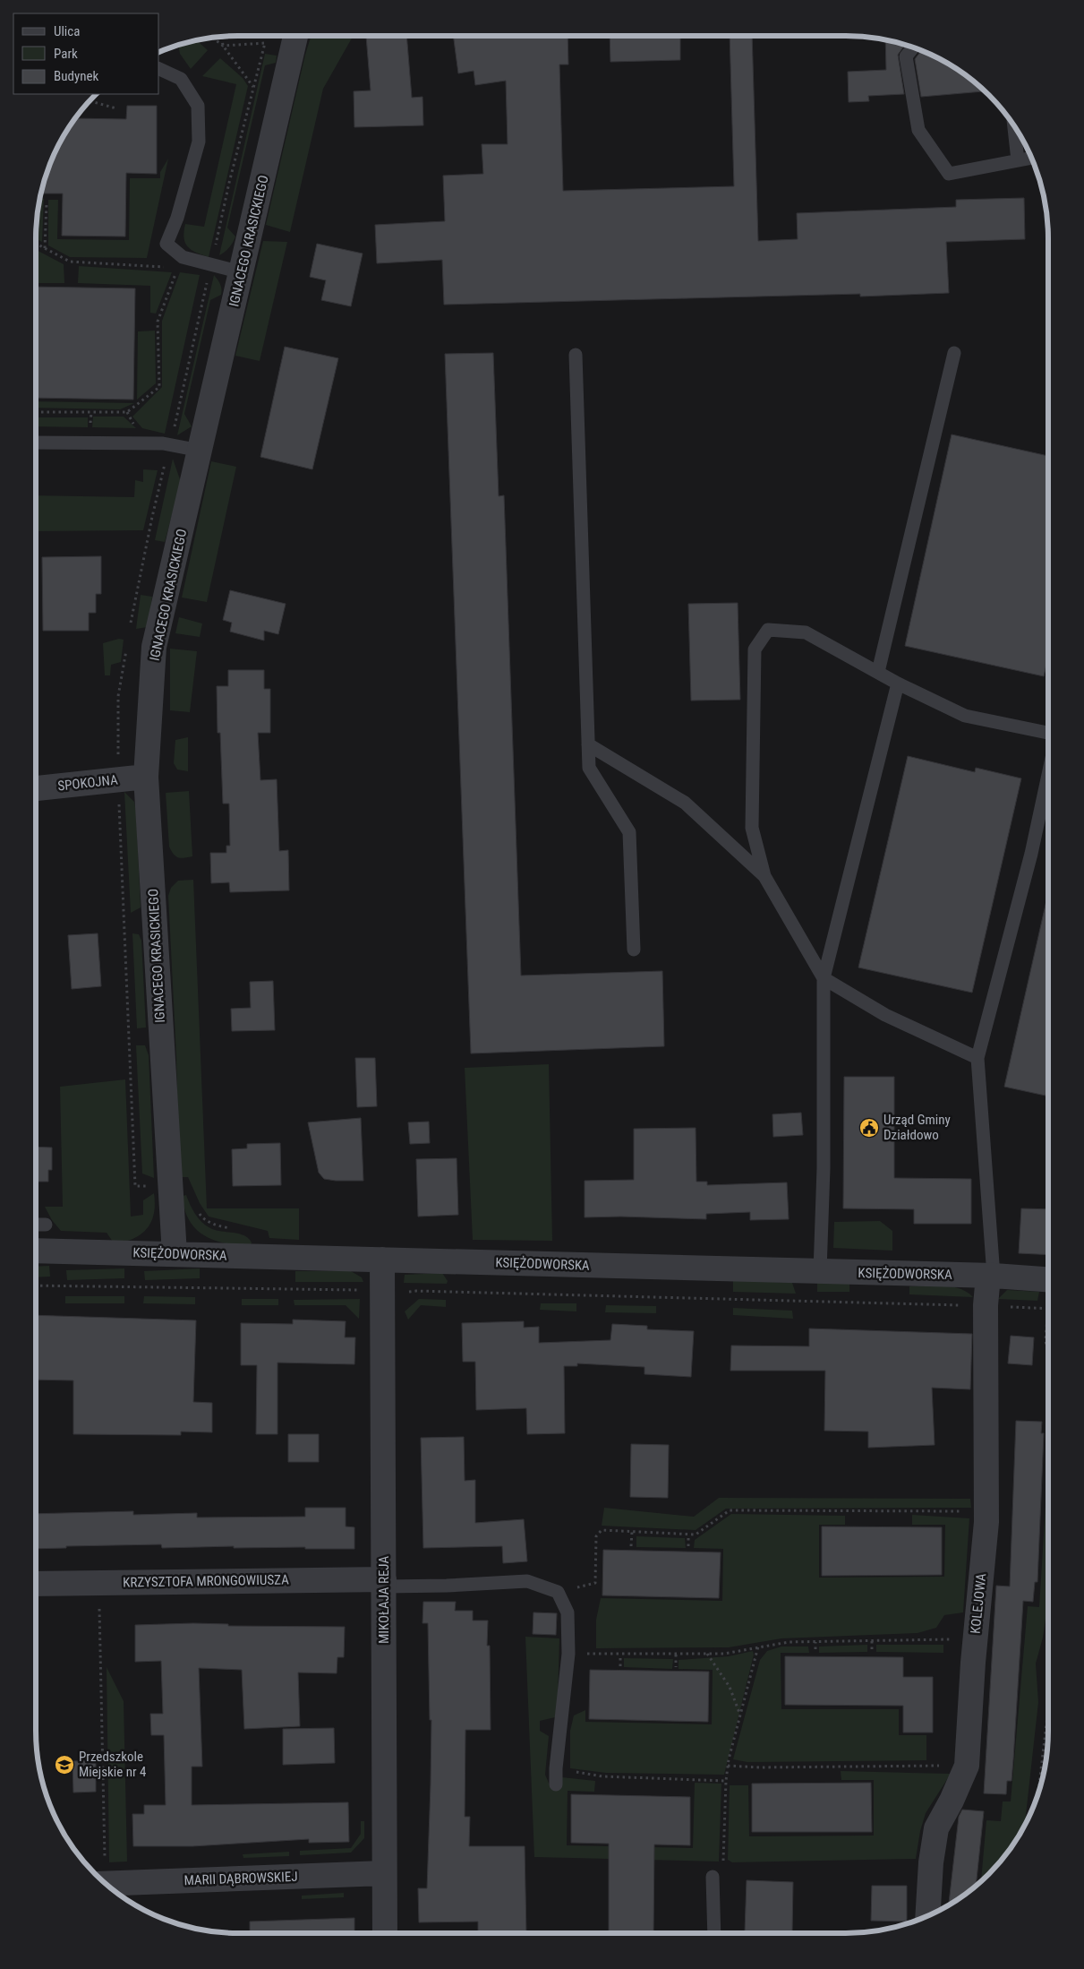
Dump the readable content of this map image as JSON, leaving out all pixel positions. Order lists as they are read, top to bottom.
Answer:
{
  "streets": {
    "street": [
      "IGNACEGO KRASICKIEGO",
      "SPOKOJNA",
      "KSIĘŻODWORSKA",
      "KRZYSZTOFA MRONGOWIUSZA",
      "MIKOŁAJA REJA",
      "KOLEJOWA",
      "MARII DĄBROWSKIEJ"
    ]
  },
  "crossings": [
    ["IGNACEGO KRASICKIEGO", "SPOKOJNA"],
    ["IGNACEGO KRASICKIEGO", "KSIĘŻODWORSKA"],
    ["KSIĘŻODWORSKA", "MIKOŁAJA REJA"],
    ["KSIĘŻODWORSKA", "KOLEJOWA"],
    ["KRZYSZTOFA MRONGOWIUSZA", "MIKOŁAJA REJA"],
    ["MIKOŁAJA REJA", "MARII DĄBROWSKIEJ"]
  ],
  "places": {
    "public building": ["Urząd Gminy Działdowo"],
    "school or university": ["Przedszkole Miejskie nr 4"]
  },
  "legend": ["Ulica", "Park", "Budynek"]
}
